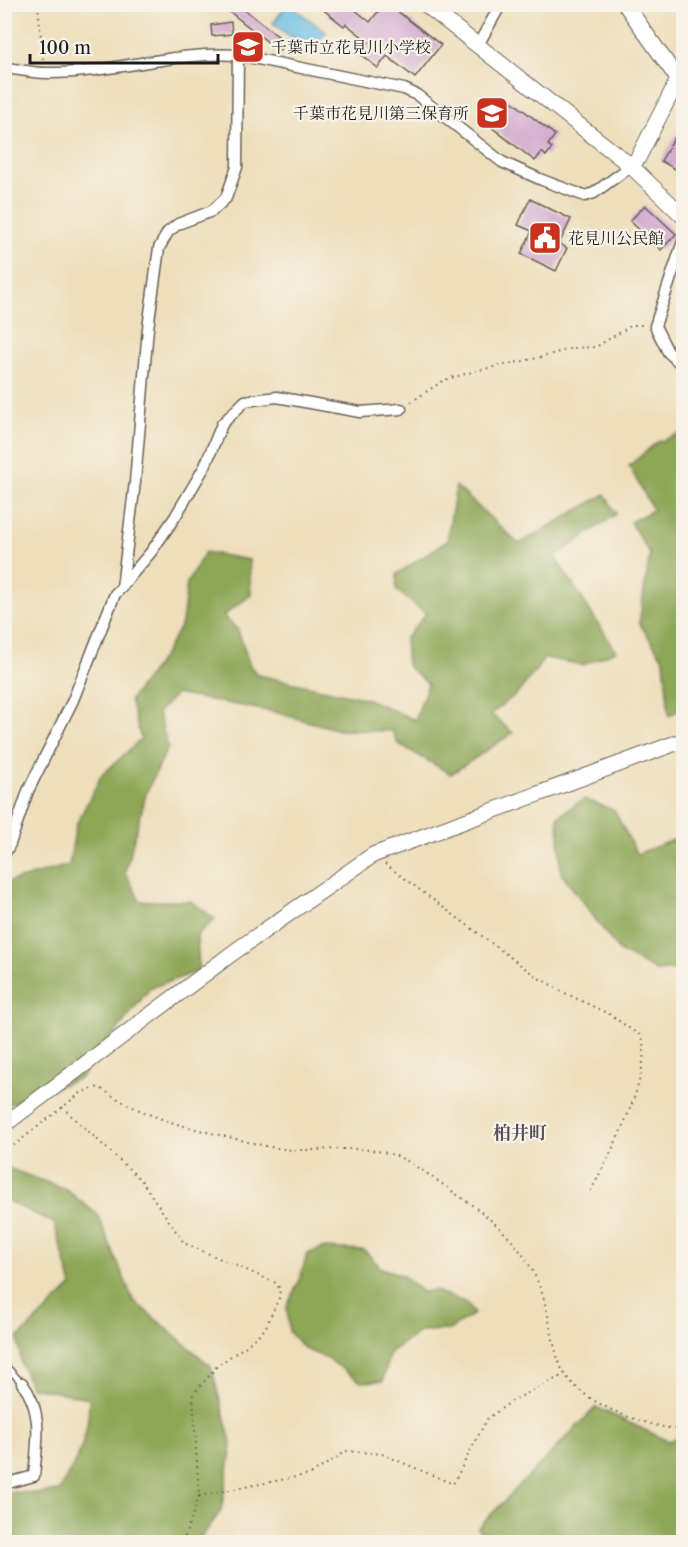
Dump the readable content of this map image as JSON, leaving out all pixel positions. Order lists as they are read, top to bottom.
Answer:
{
  "districts": ["柏井町"],
  "places": {
    "school or university": ["千葉市立花見川小学校", "千葉市花見川第三保育所"],
    "public building": ["花見川公民館"]
  },
  "scale_bar": "100 m"
}
